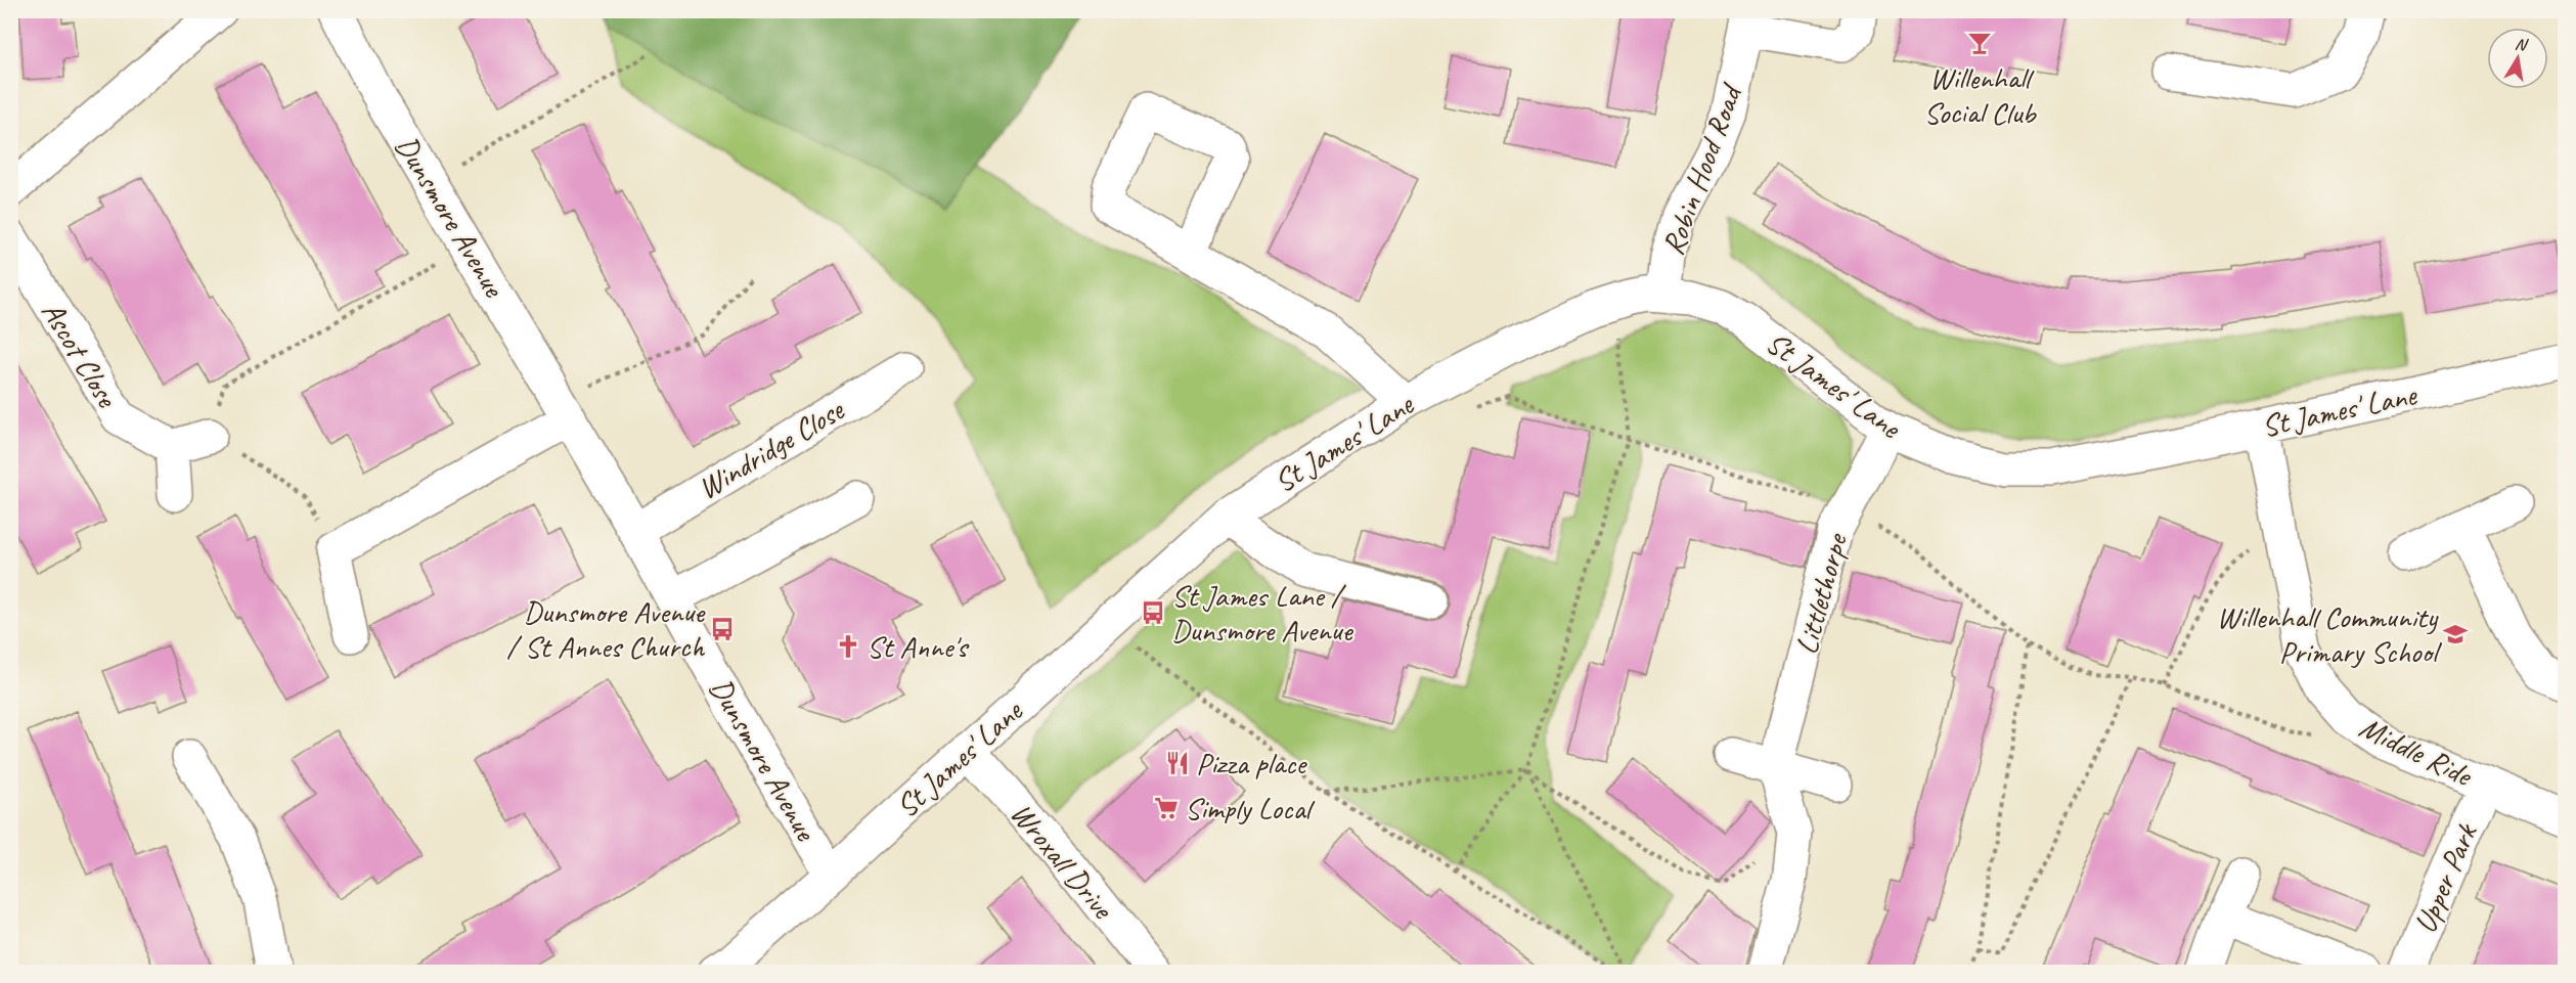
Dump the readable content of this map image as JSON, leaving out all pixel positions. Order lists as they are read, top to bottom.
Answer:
{
  "streets": {
    "street": [
      "Robin Hood Road",
      "Dunsmore Avenue",
      "Ascot Close",
      "St James' Lane",
      "Windridge Close",
      "Littlethorpe",
      "Middle Ride",
      "Wroxall Drive",
      "Upper Park"
    ]
  },
  "crossings": [
    ["Robin Hood Road", "St James' Lane"],
    ["Dunsmore Avenue", "St James' Lane"],
    ["Dunsmore Avenue", "Windridge Close"],
    ["St James' Lane", "Littlethorpe"],
    ["St James' Lane", "Middle Ride"],
    ["St James' Lane", "Wroxall Drive"],
    ["Middle Ride", "Upper Park"]
  ],
  "places": {
    "bar": ["Willenhall Social Club"],
    "bus stop": ["St James Lane / Dunsmore Avenue", "Dunsmore Avenue / St Annes Church"],
    "school or university": ["Willenhall Community Primary School"],
    "church": ["St Anne's"],
    "restaurant": ["Pizza place"],
    "supermarket": ["Simply Local"]
  },
  "north": "top"
}
